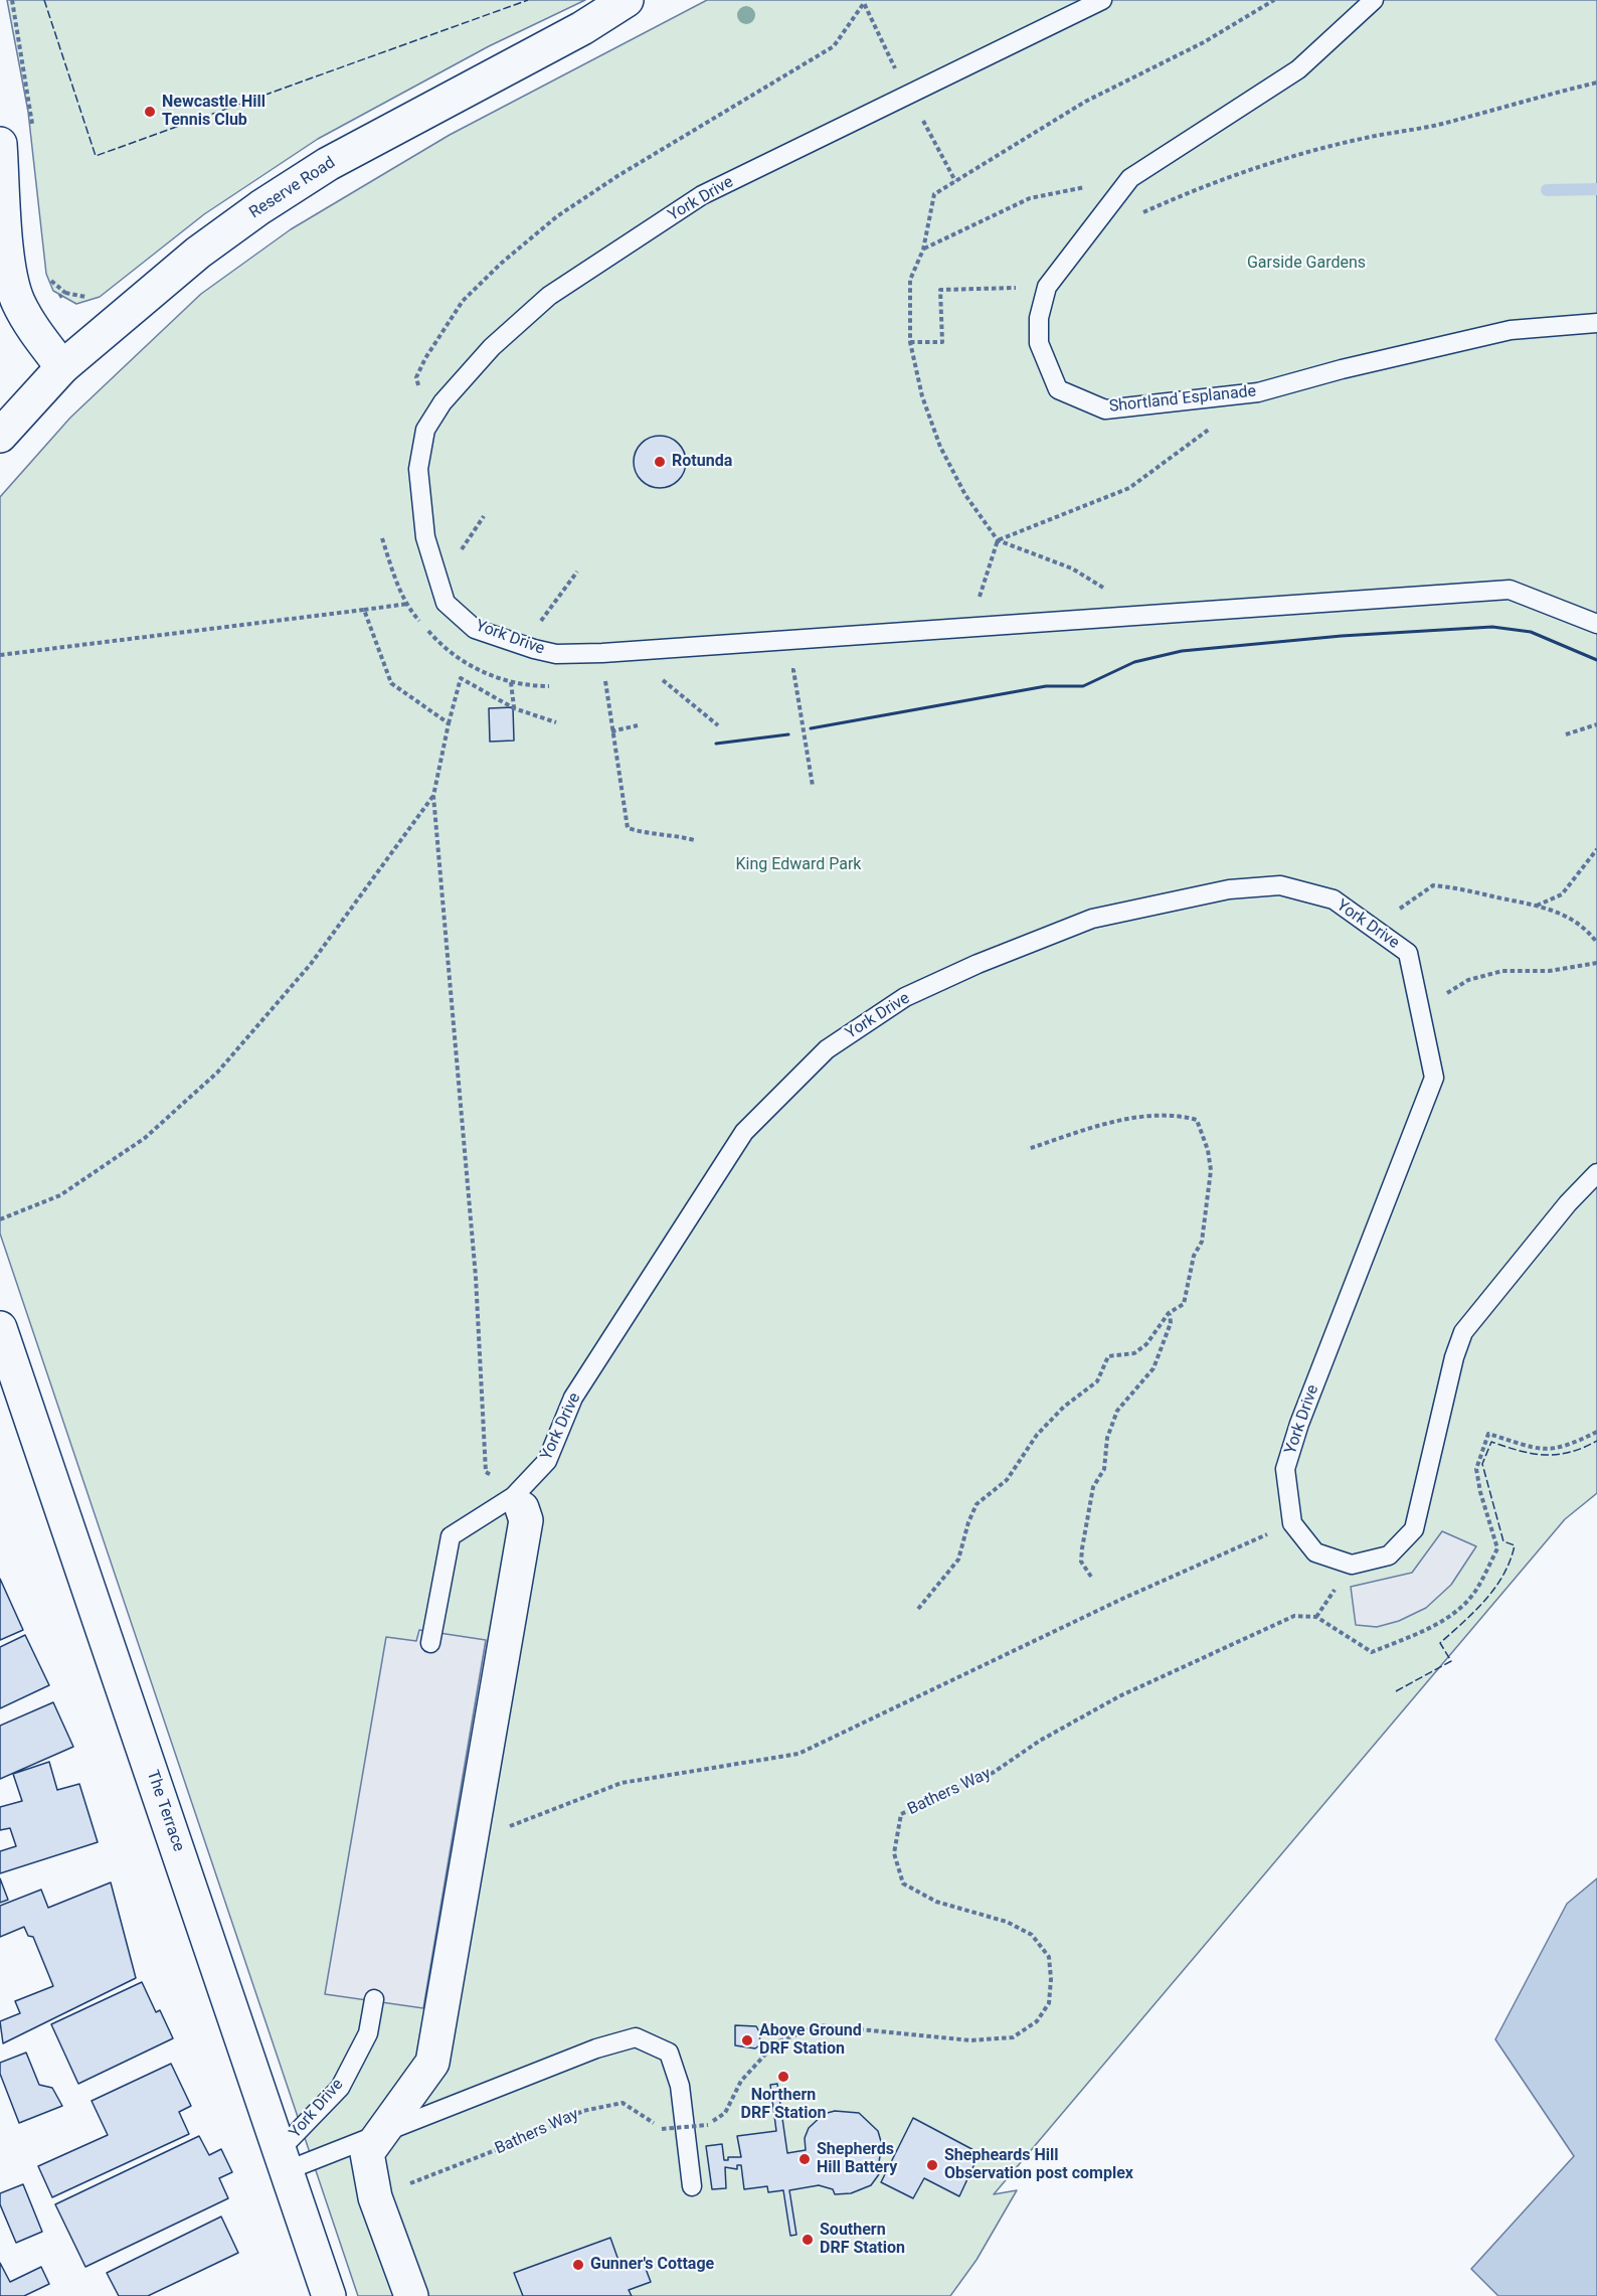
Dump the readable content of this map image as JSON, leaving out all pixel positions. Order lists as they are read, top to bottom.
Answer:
{
  "streets": {
    "street": ["Reserve Road", "The Terrace"],
    "lane": ["York Drive", "Shortland Esplanade"],
    "path": ["Bathers Way"]
  },
  "crossings": [
    ["York Drive", "The Terrace"]
  ],
  "parks": ["Garside Gardens", "King Edward Park"],
  "places": [
    "Newcastle Hill Tennis Club",
    "Rotunda",
    "Above Ground DRF Station",
    "Northern DRF Station",
    "Shepherds Hill Battery",
    "Shepheards Hill Observation post complex",
    "Southern DRF Station",
    "Gunner's Cottage"
  ]
}
